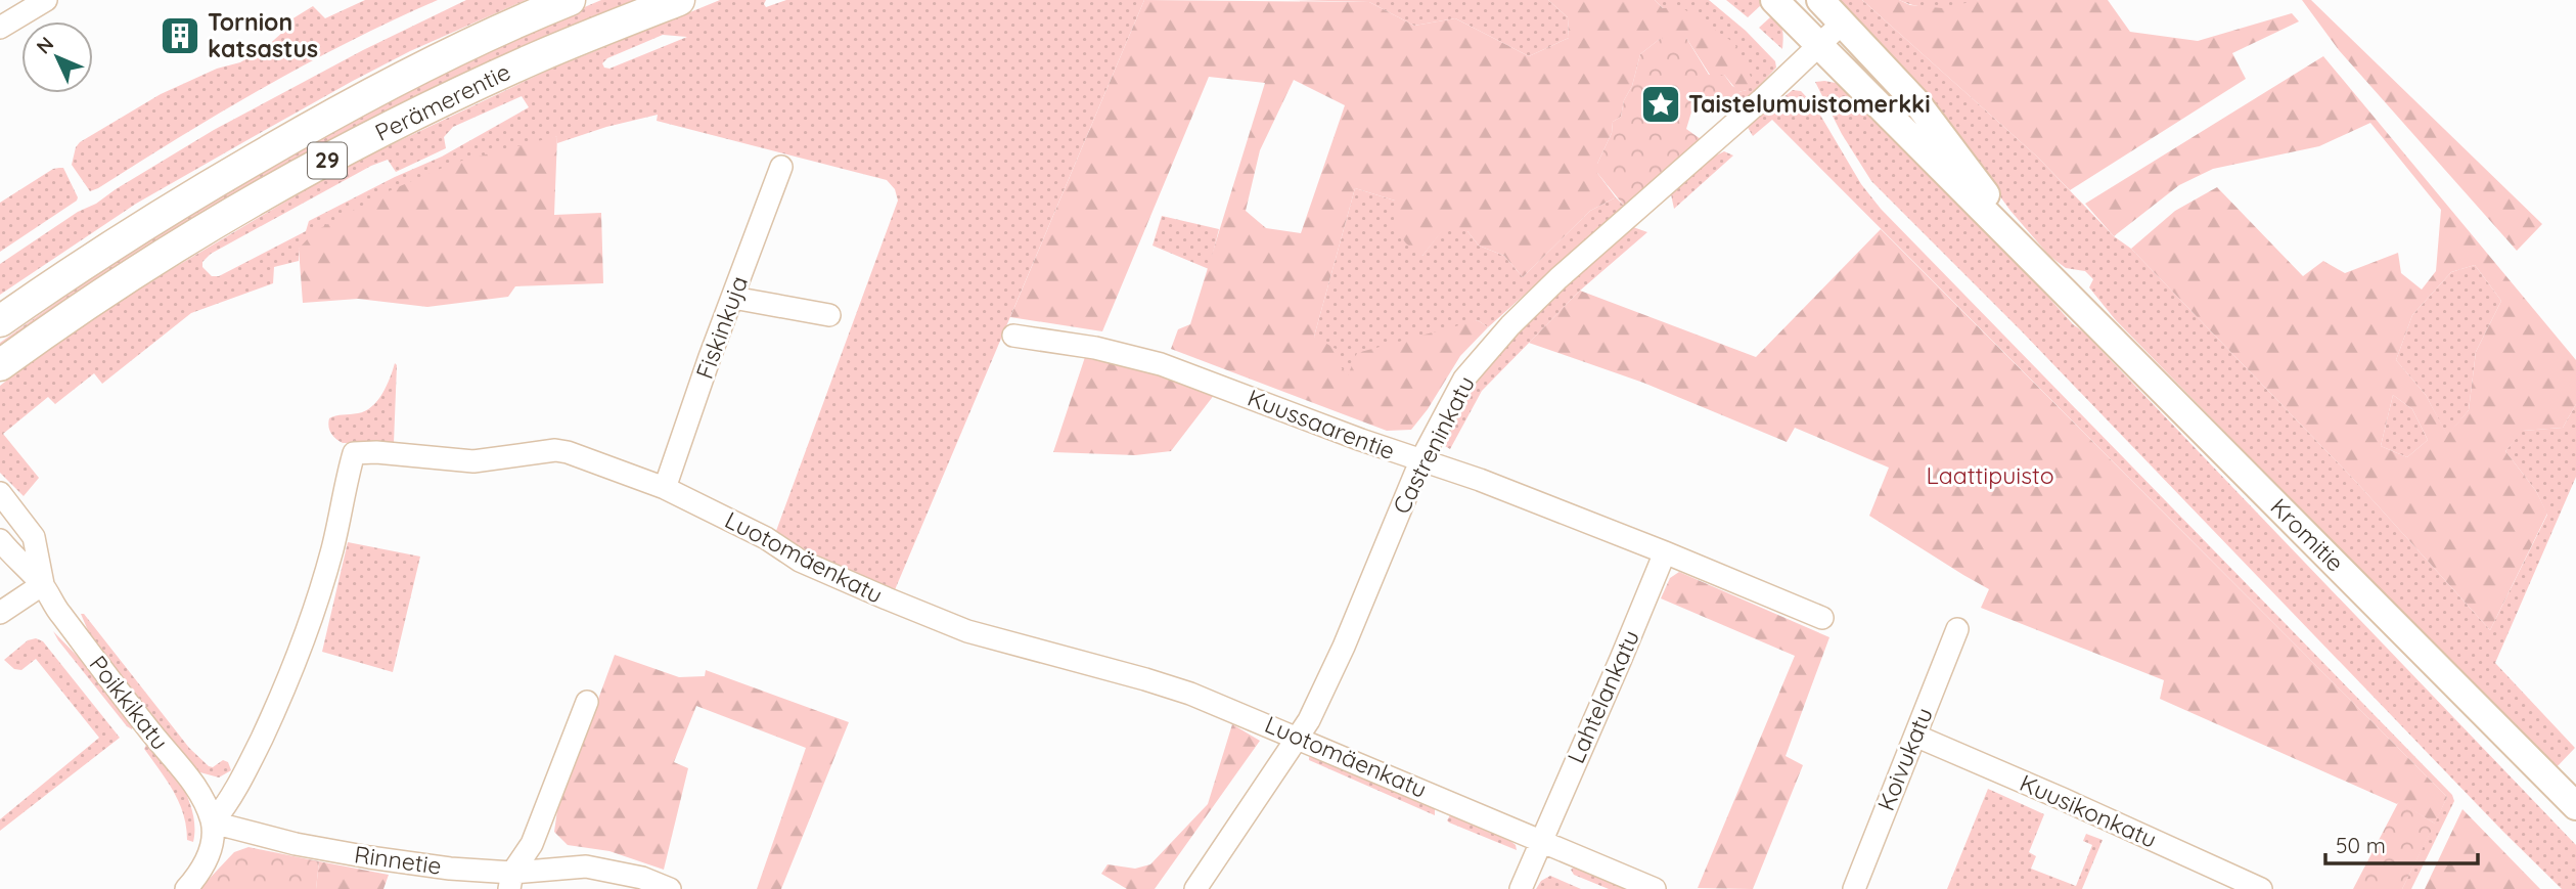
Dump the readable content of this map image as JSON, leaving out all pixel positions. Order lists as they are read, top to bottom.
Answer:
{
  "streets": {
    "highway": ["Perämerentie", "29"],
    "main road": ["Kromitie"],
    "street": [
      "Fiskinkuja",
      "Kuussaarentie",
      "Castreninkatu",
      "Luotomäenkatu",
      "Lahtelankatu",
      "Poikkikatu",
      "Koivukatu",
      "Kuusikonkatu",
      "Rinnetie"
    ]
  },
  "crossings": [
    ["Fiskinkuja", "Luotomäenkatu"],
    ["Kuussaarentie", "Castreninkatu"],
    ["Kuussaarentie", "Lahtelankatu"],
    ["Castreninkatu", "Kromitie"],
    ["Castreninkatu", "Luotomäenkatu"],
    ["Luotomäenkatu", "Lahtelankatu"],
    ["Luotomäenkatu", "Poikkikatu"],
    ["Luotomäenkatu", "Rinnetie"],
    ["Poikkikatu", "Rinnetie"],
    ["Koivukatu", "Kuusikonkatu"]
  ],
  "parks": ["Laattipuisto"],
  "places": {
    "building": ["Tornion katsastus"],
    "place": ["Taistelumuistomerkki"]
  },
  "scale_bar": "50 m",
  "north": "top left"
}
